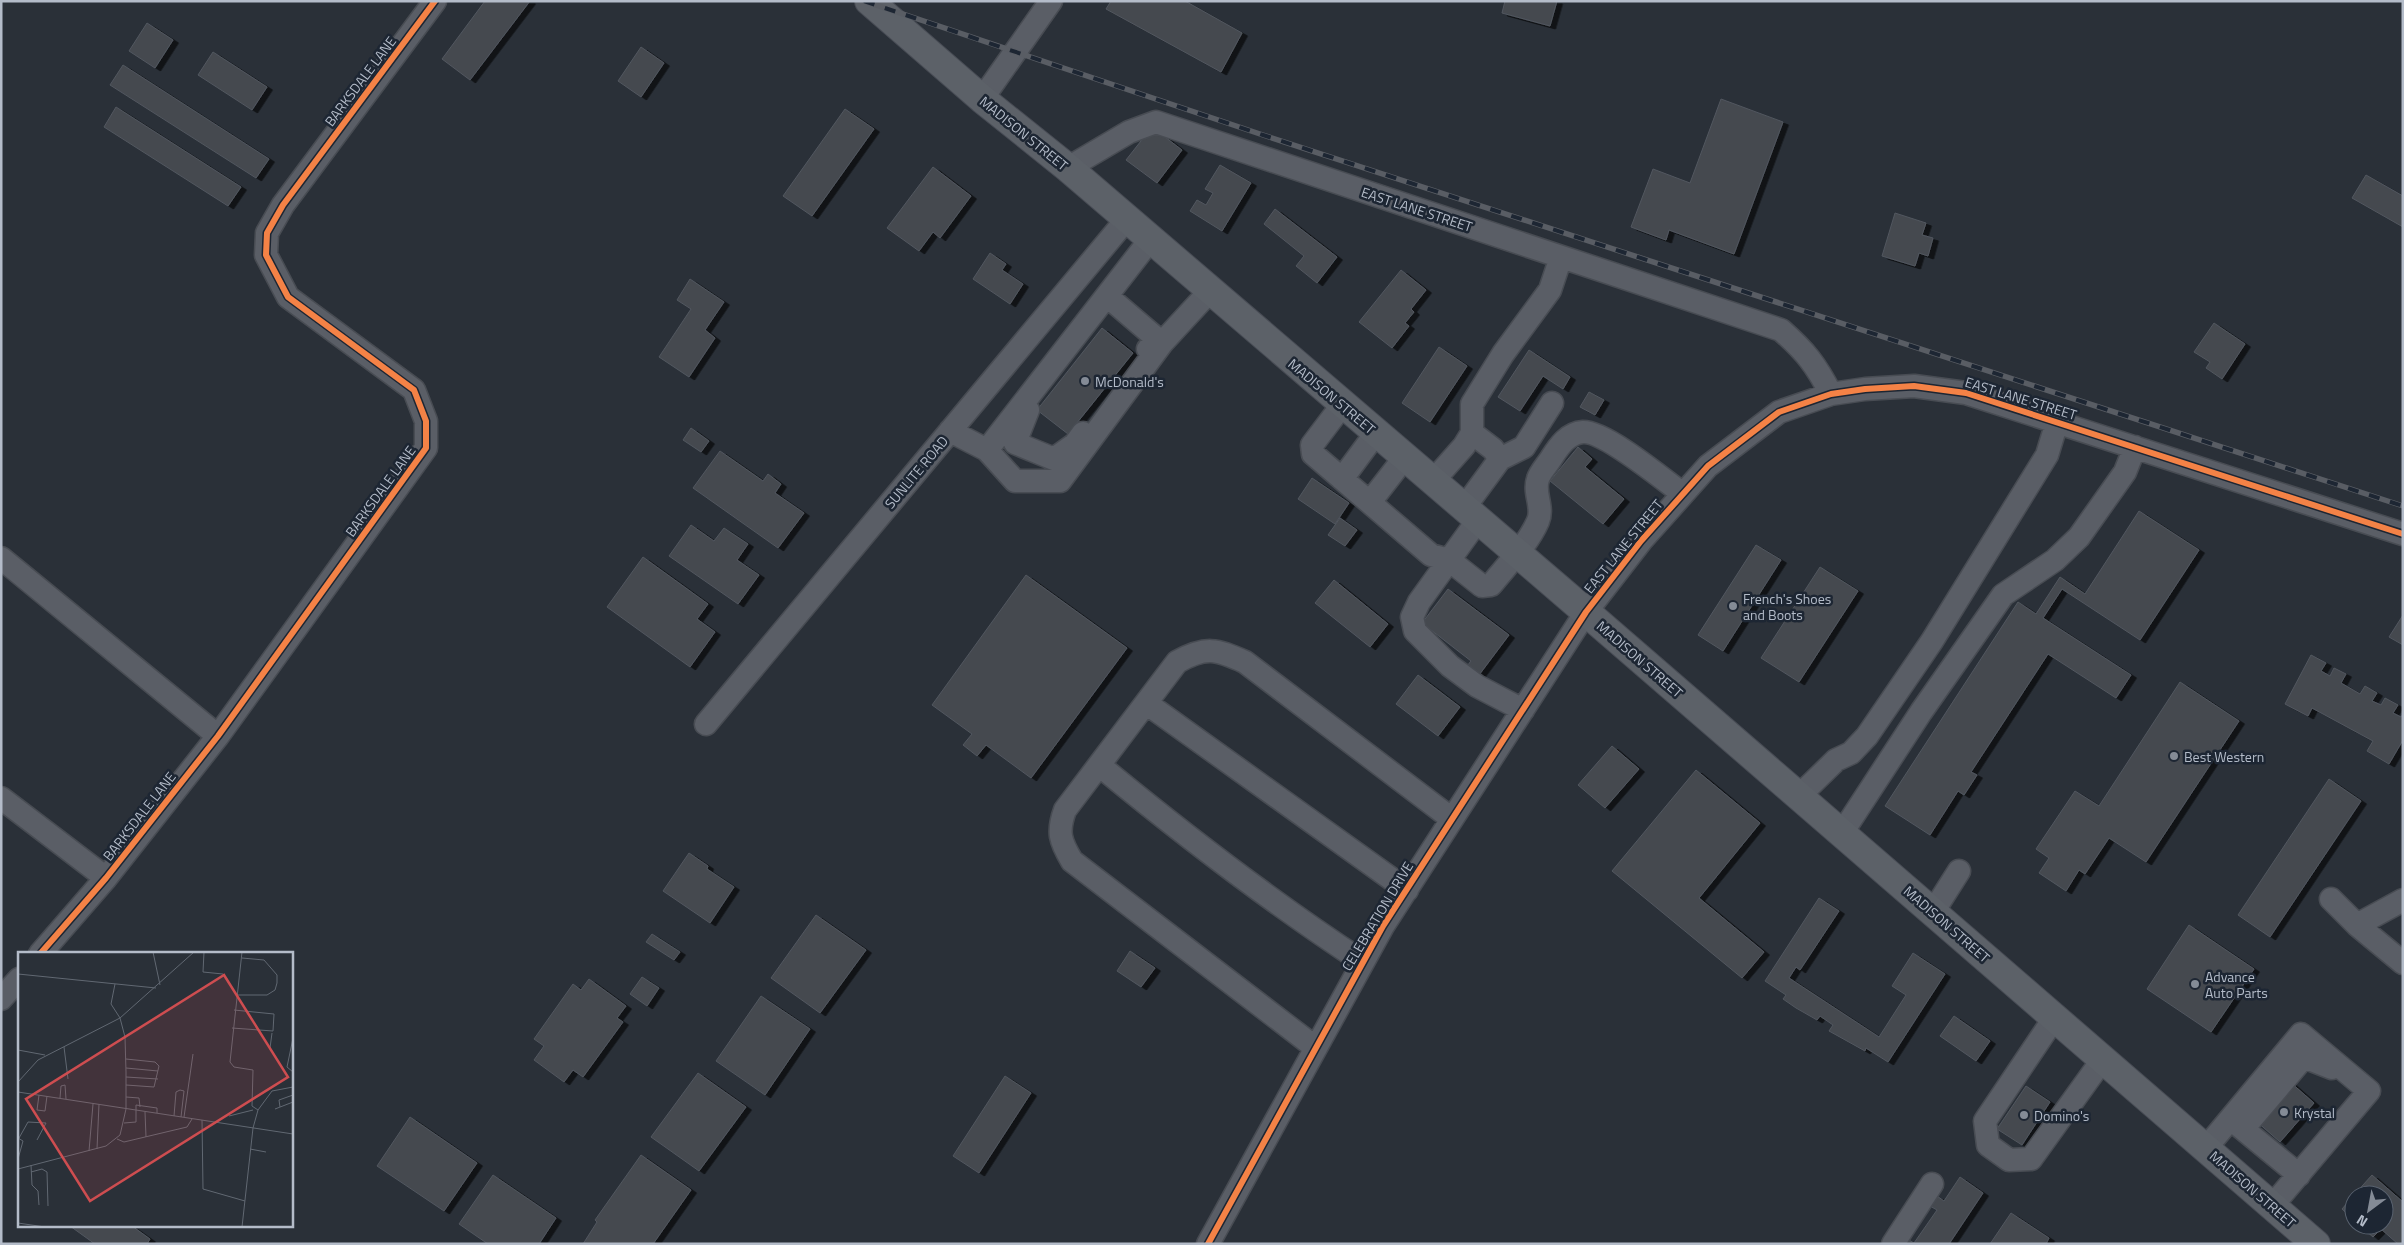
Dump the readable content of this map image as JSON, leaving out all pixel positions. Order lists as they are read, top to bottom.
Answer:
{
  "streets": {
    "main road": ["MADISON STREET"],
    "street": [
      "BARKSDALE LANE",
      "EAST LANE STREET",
      "SUNLITE ROAD",
      "CELEBRATION DRIVE"
    ]
  },
  "crossings": [
    ["MADISON STREET", "EAST LANE STREET"],
    ["MADISON STREET", "SUNLITE ROAD"],
    ["MADISON STREET", "CELEBRATION DRIVE"],
    ["EAST LANE STREET", "CELEBRATION DRIVE"]
  ],
  "places": [
    "McDonald's",
    "French's Shoes and Boots",
    "Best Western",
    "Advance Auto Parts",
    "Krystal",
    "Domino's"
  ],
  "north": "bottom left"
}
